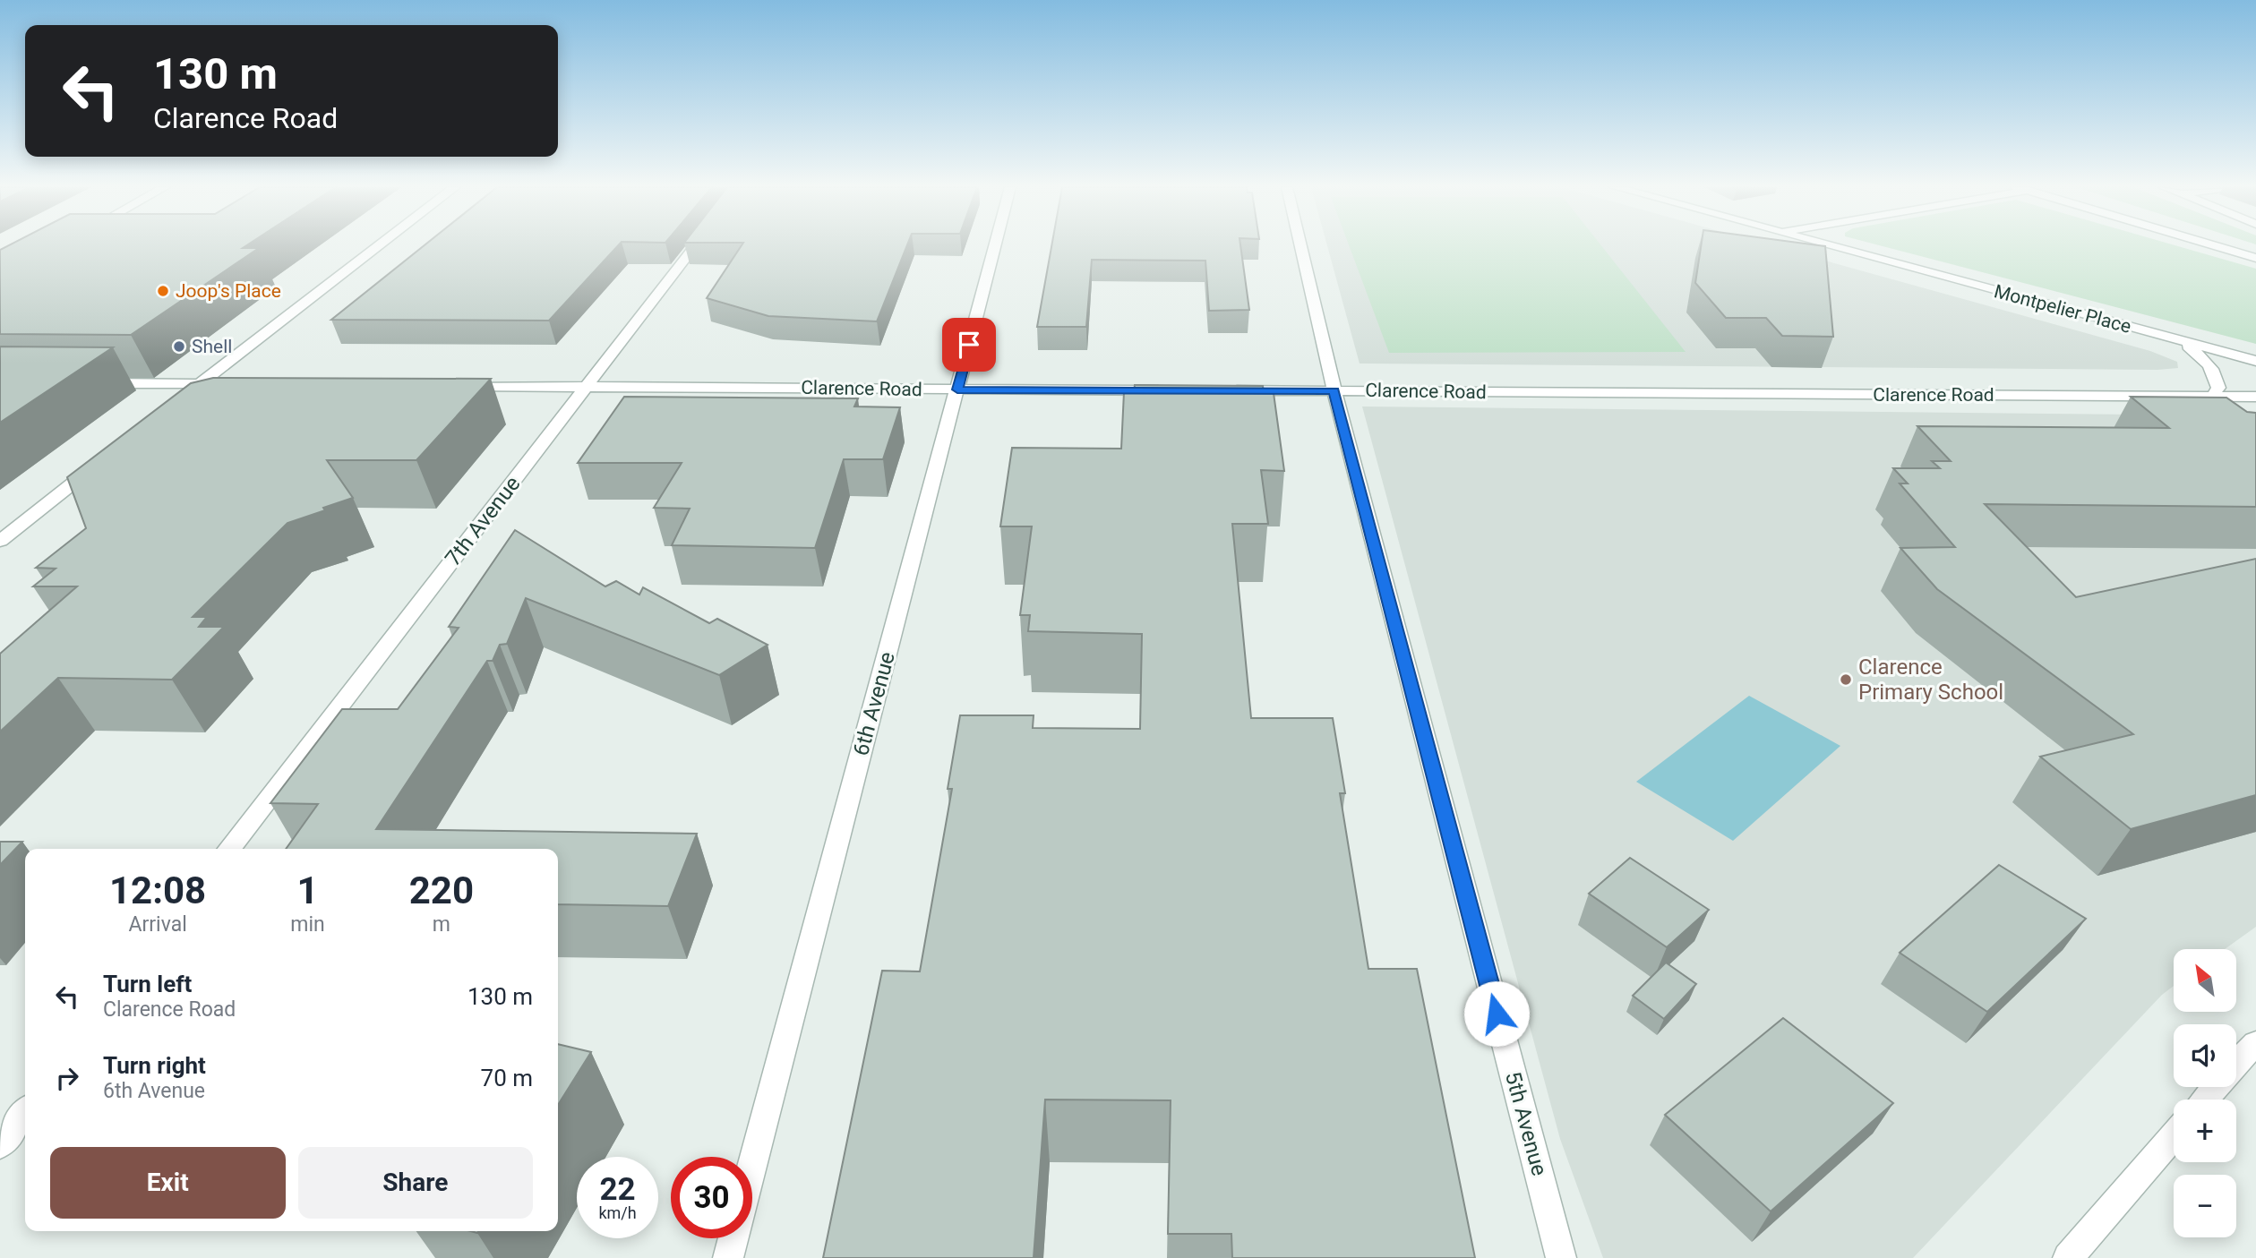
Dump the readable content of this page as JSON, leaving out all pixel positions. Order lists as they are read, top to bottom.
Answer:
{
  "streets": {
    "street": [
      "Montpelier Place",
      "Clarence Road",
      "7th Avenue",
      "6th Avenue",
      "5th Avenue"
    ]
  },
  "crossings": [
    ["Clarence Road", "7th Avenue"],
    ["Clarence Road", "6th Avenue"],
    ["Clarence Road", "5th Avenue"]
  ],
  "places": ["Joop's Place", "Shell", "Clarence Primary School"],
  "north": "top left",
  "page": {
    "turn": ["130 m", "Clarence Road"],
    "eta": [
      "12:08",
      "Arrival",
      "1",
      "min",
      "220",
      "m"
    ],
    "map_buttons": ["+", "−"],
    "list": [
      {
        "name": "Turn left",
        "note": "Clarence Road",
        "value": "130 m"
      },
      {
        "name": "Turn right",
        "note": "6th Avenue",
        "value": "70 m"
      }
    ],
    "buttons": ["Exit", "Share"],
    "speed": "22 km/h",
    "limit": "30"
  }
}
